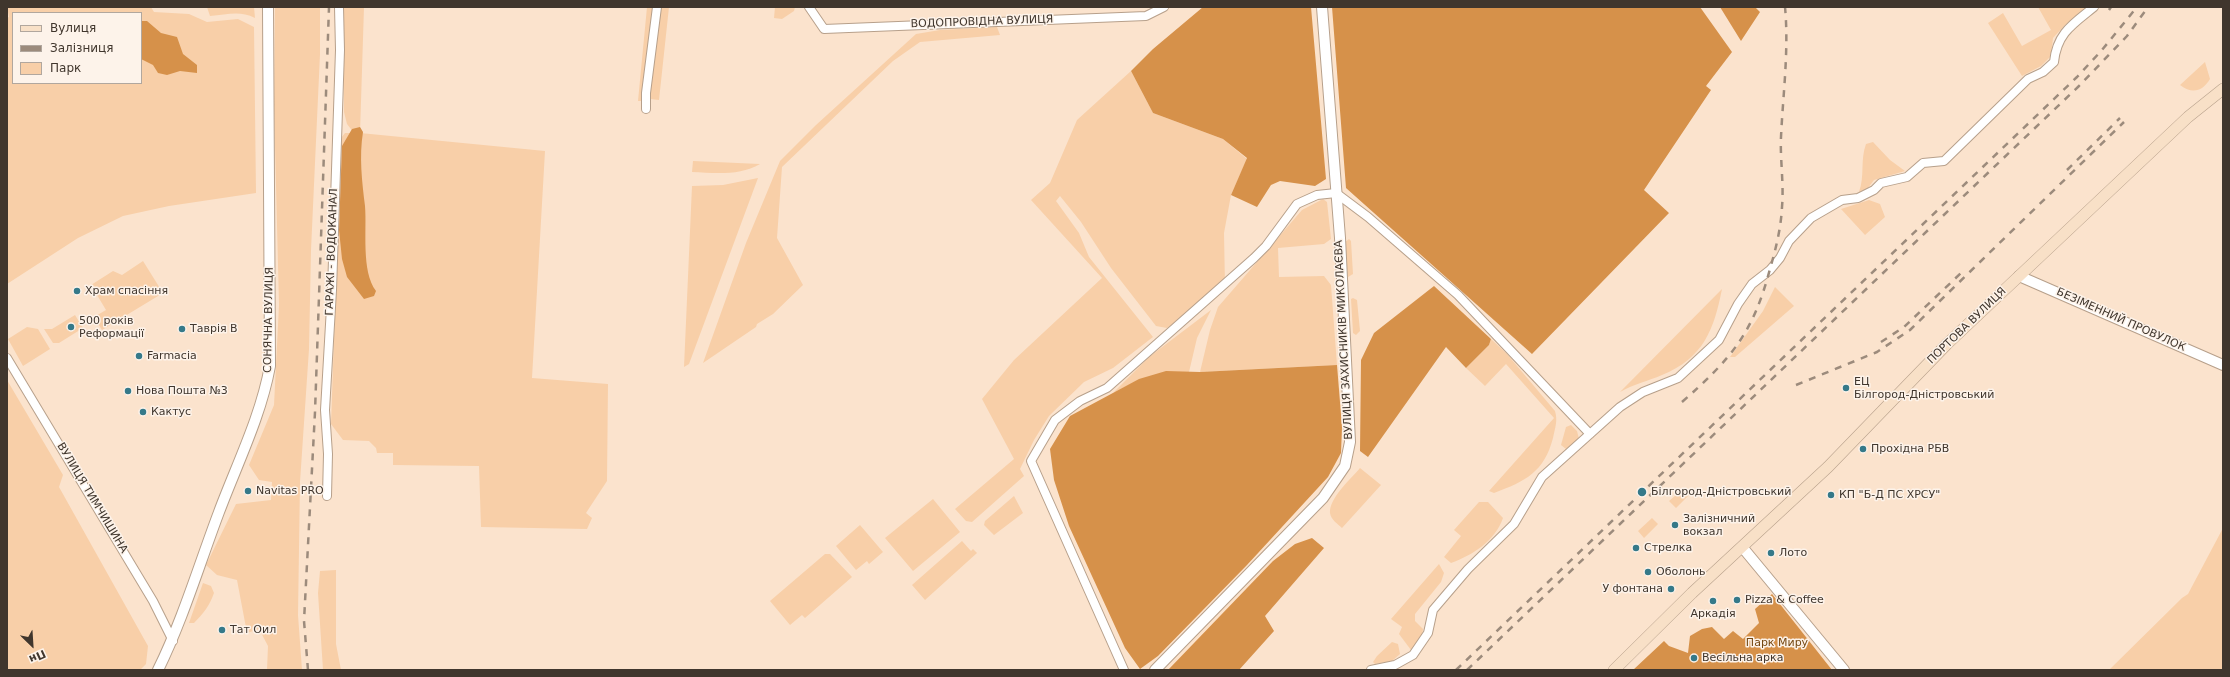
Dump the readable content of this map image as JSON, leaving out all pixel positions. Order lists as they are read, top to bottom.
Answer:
{
  "streets": {
    "main road": ["ПОРТОВА ВУЛИЦЯ"],
    "street": [
      "ВОДОПРОВІДНА ВУЛИЦЯ",
      "ГАРАЖІ - ВОДОКАНАЛ",
      "СОНЯЧНА ВУЛИЦЯ",
      "БЕЗІМЕННИЙ ПРОВУЛОК",
      "ВУЛИЦЯ ЗАХИСНИКІВ МИКОЛАЄВА",
      "ВУЛИЦЯ ТИМЧИШИНА"
    ]
  },
  "crossings": [
    ["СОНЯЧНА ВУЛИЦЯ", "ВУЛИЦЯ ТИМЧИШИНА"],
    ["БЕЗІМЕННИЙ ПРОВУЛОК", "ПОРТОВА ВУЛИЦЯ"]
  ],
  "parks": ["Парк Миру"],
  "places": [
    "Храм спасіння",
    "500 років Реформації",
    "Таврія В",
    "Farmacia",
    "ЕЦ Білгород-Дністровський",
    "Нова Пошта №3",
    "Кактус",
    "Прохідна РБВ",
    "Navitas PRO",
    "Білгород-Дністровський",
    "КП \"Б-Д ПС ХРСУ\"",
    "Залізничний вокзал",
    "Стрелка",
    "Лото",
    "Оболонь",
    "У фонтана",
    "Pizza & Coffee",
    "Аркадія",
    "Тат Оил",
    "Весільна арка"
  ],
  "legend": ["Вулиця", "Залізниця", "Парк"],
  "north": "bottom right"
}
